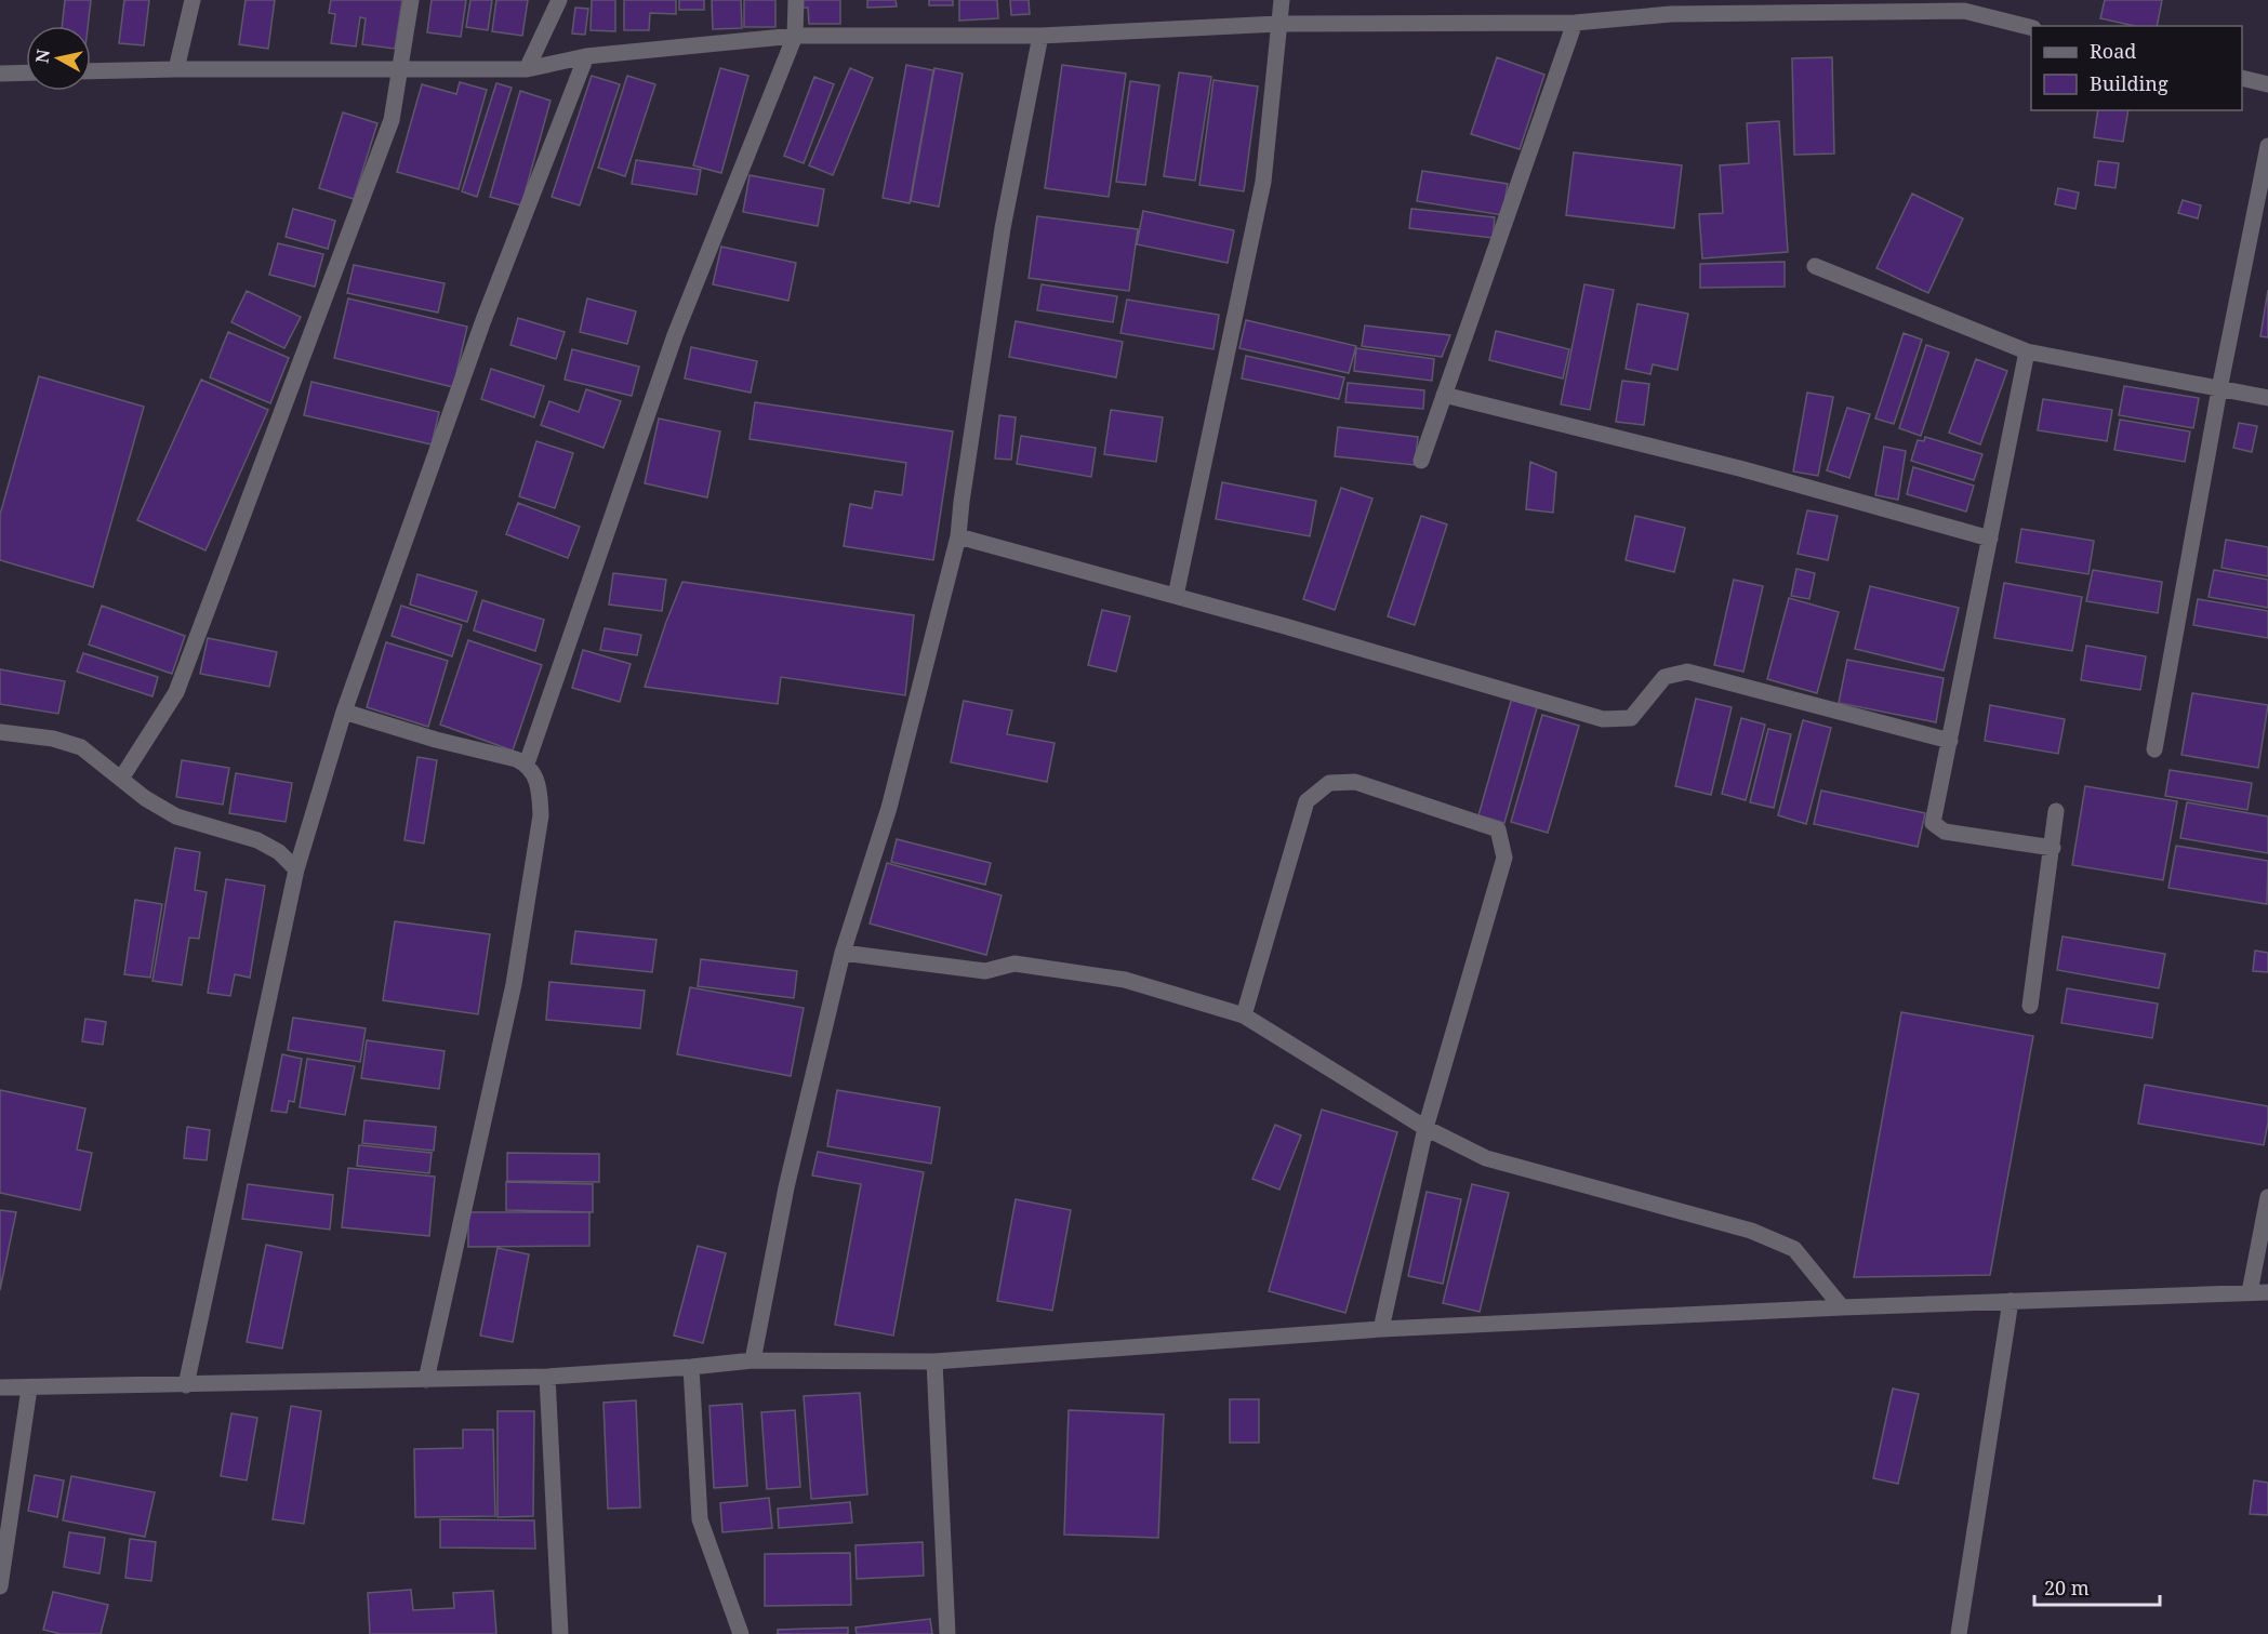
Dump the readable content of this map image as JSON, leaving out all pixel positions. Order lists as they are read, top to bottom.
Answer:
{
  "legend": ["Road", "Building"],
  "scale_bar": "20 m",
  "north": "left"
}
